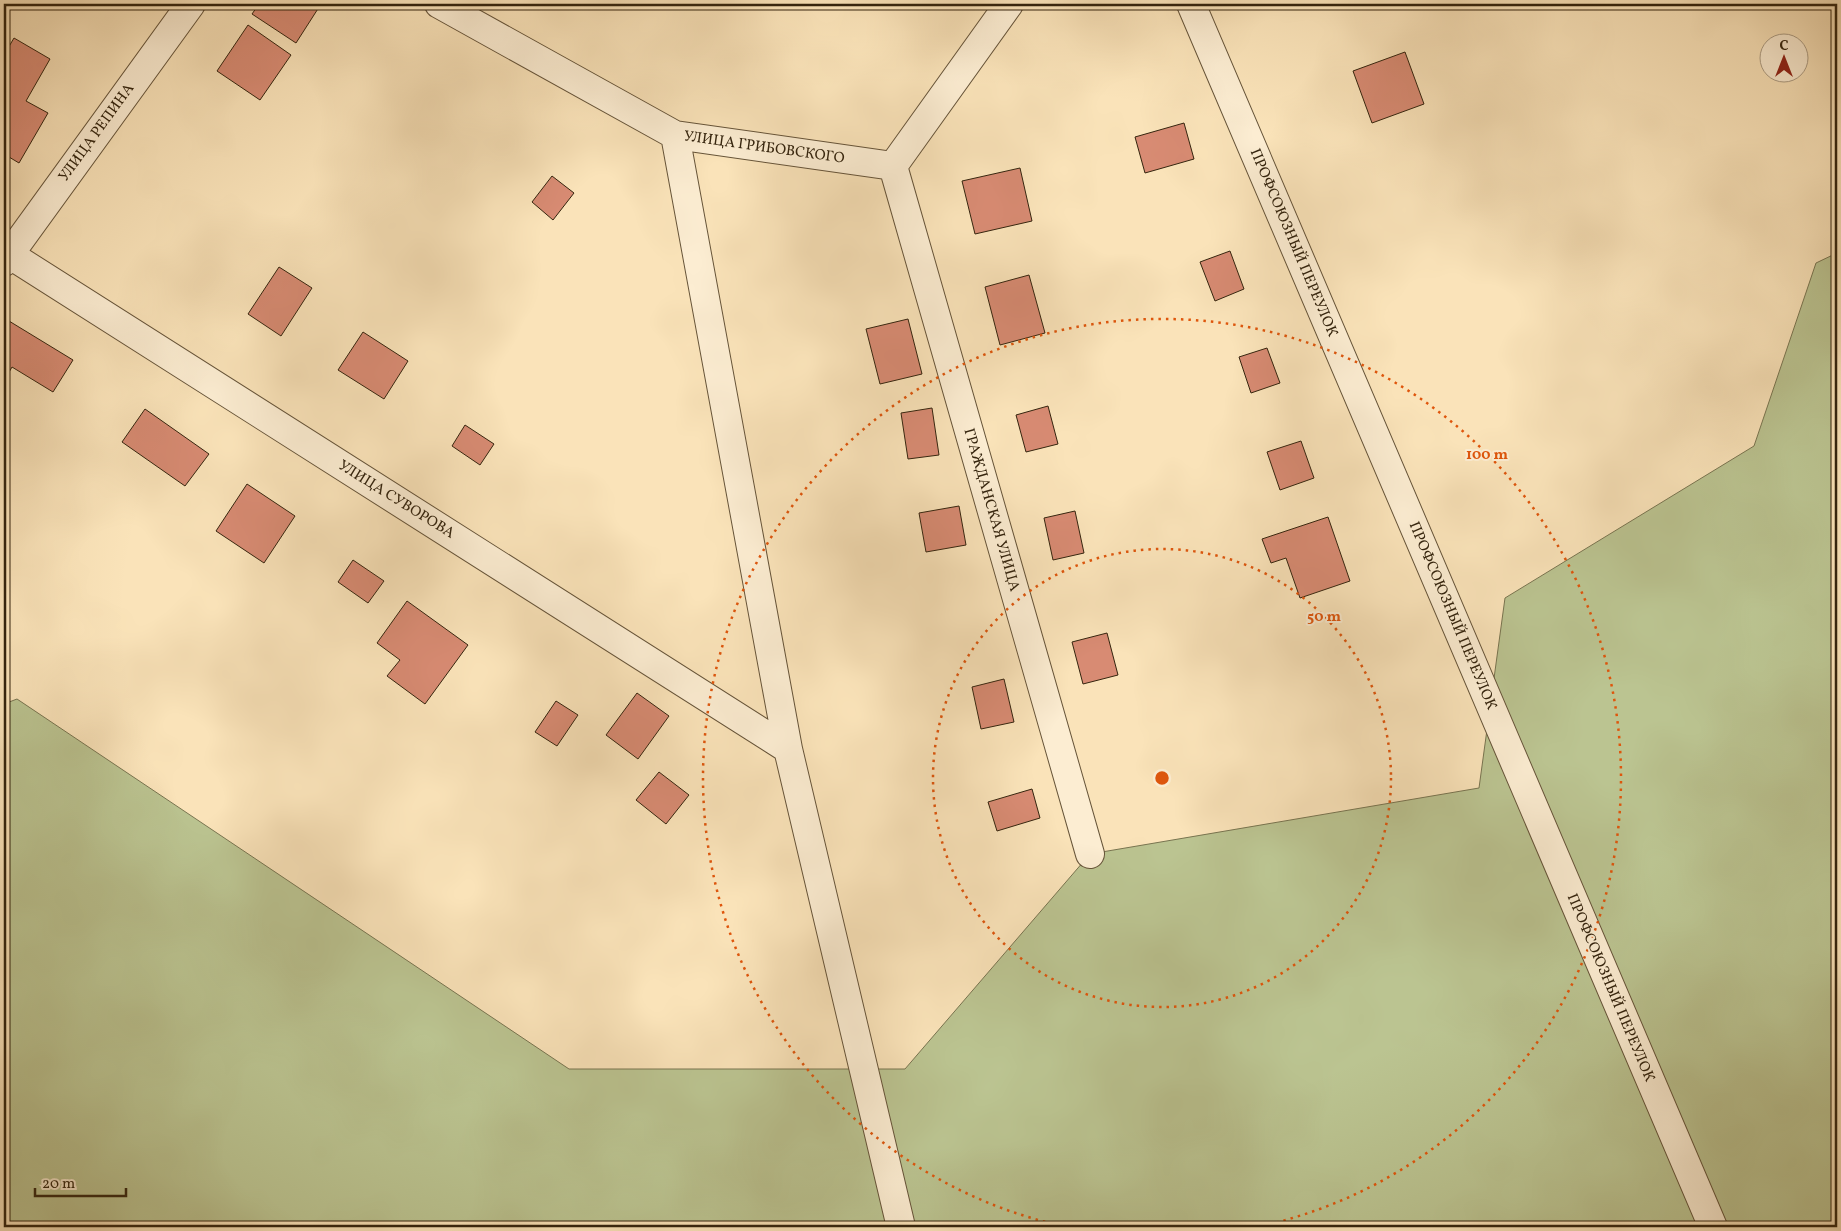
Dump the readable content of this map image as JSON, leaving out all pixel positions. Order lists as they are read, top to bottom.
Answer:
{
  "streets": {
    "street": [
      "УЛИЦА РЕПИНА",
      "УЛИЦА ГРИБОВСКОГО",
      "ПРОФСОЮЗНЫЙ ПЕРЕУЛОК",
      "УЛИЦА СУВОРОВА",
      "ГРАЖДАНСКАЯ УЛИЦА"
    ]
  },
  "crossings": [
    ["УЛИЦА РЕПИНА", "УЛИЦА СУВОРОВА"],
    ["УЛИЦА ГРИБОВСКОГО", "ГРАЖДАНСКАЯ УЛИЦА"]
  ],
  "scale_bar": "20 m",
  "north": "top",
  "rings": ["100 m", "50 m"]
}
